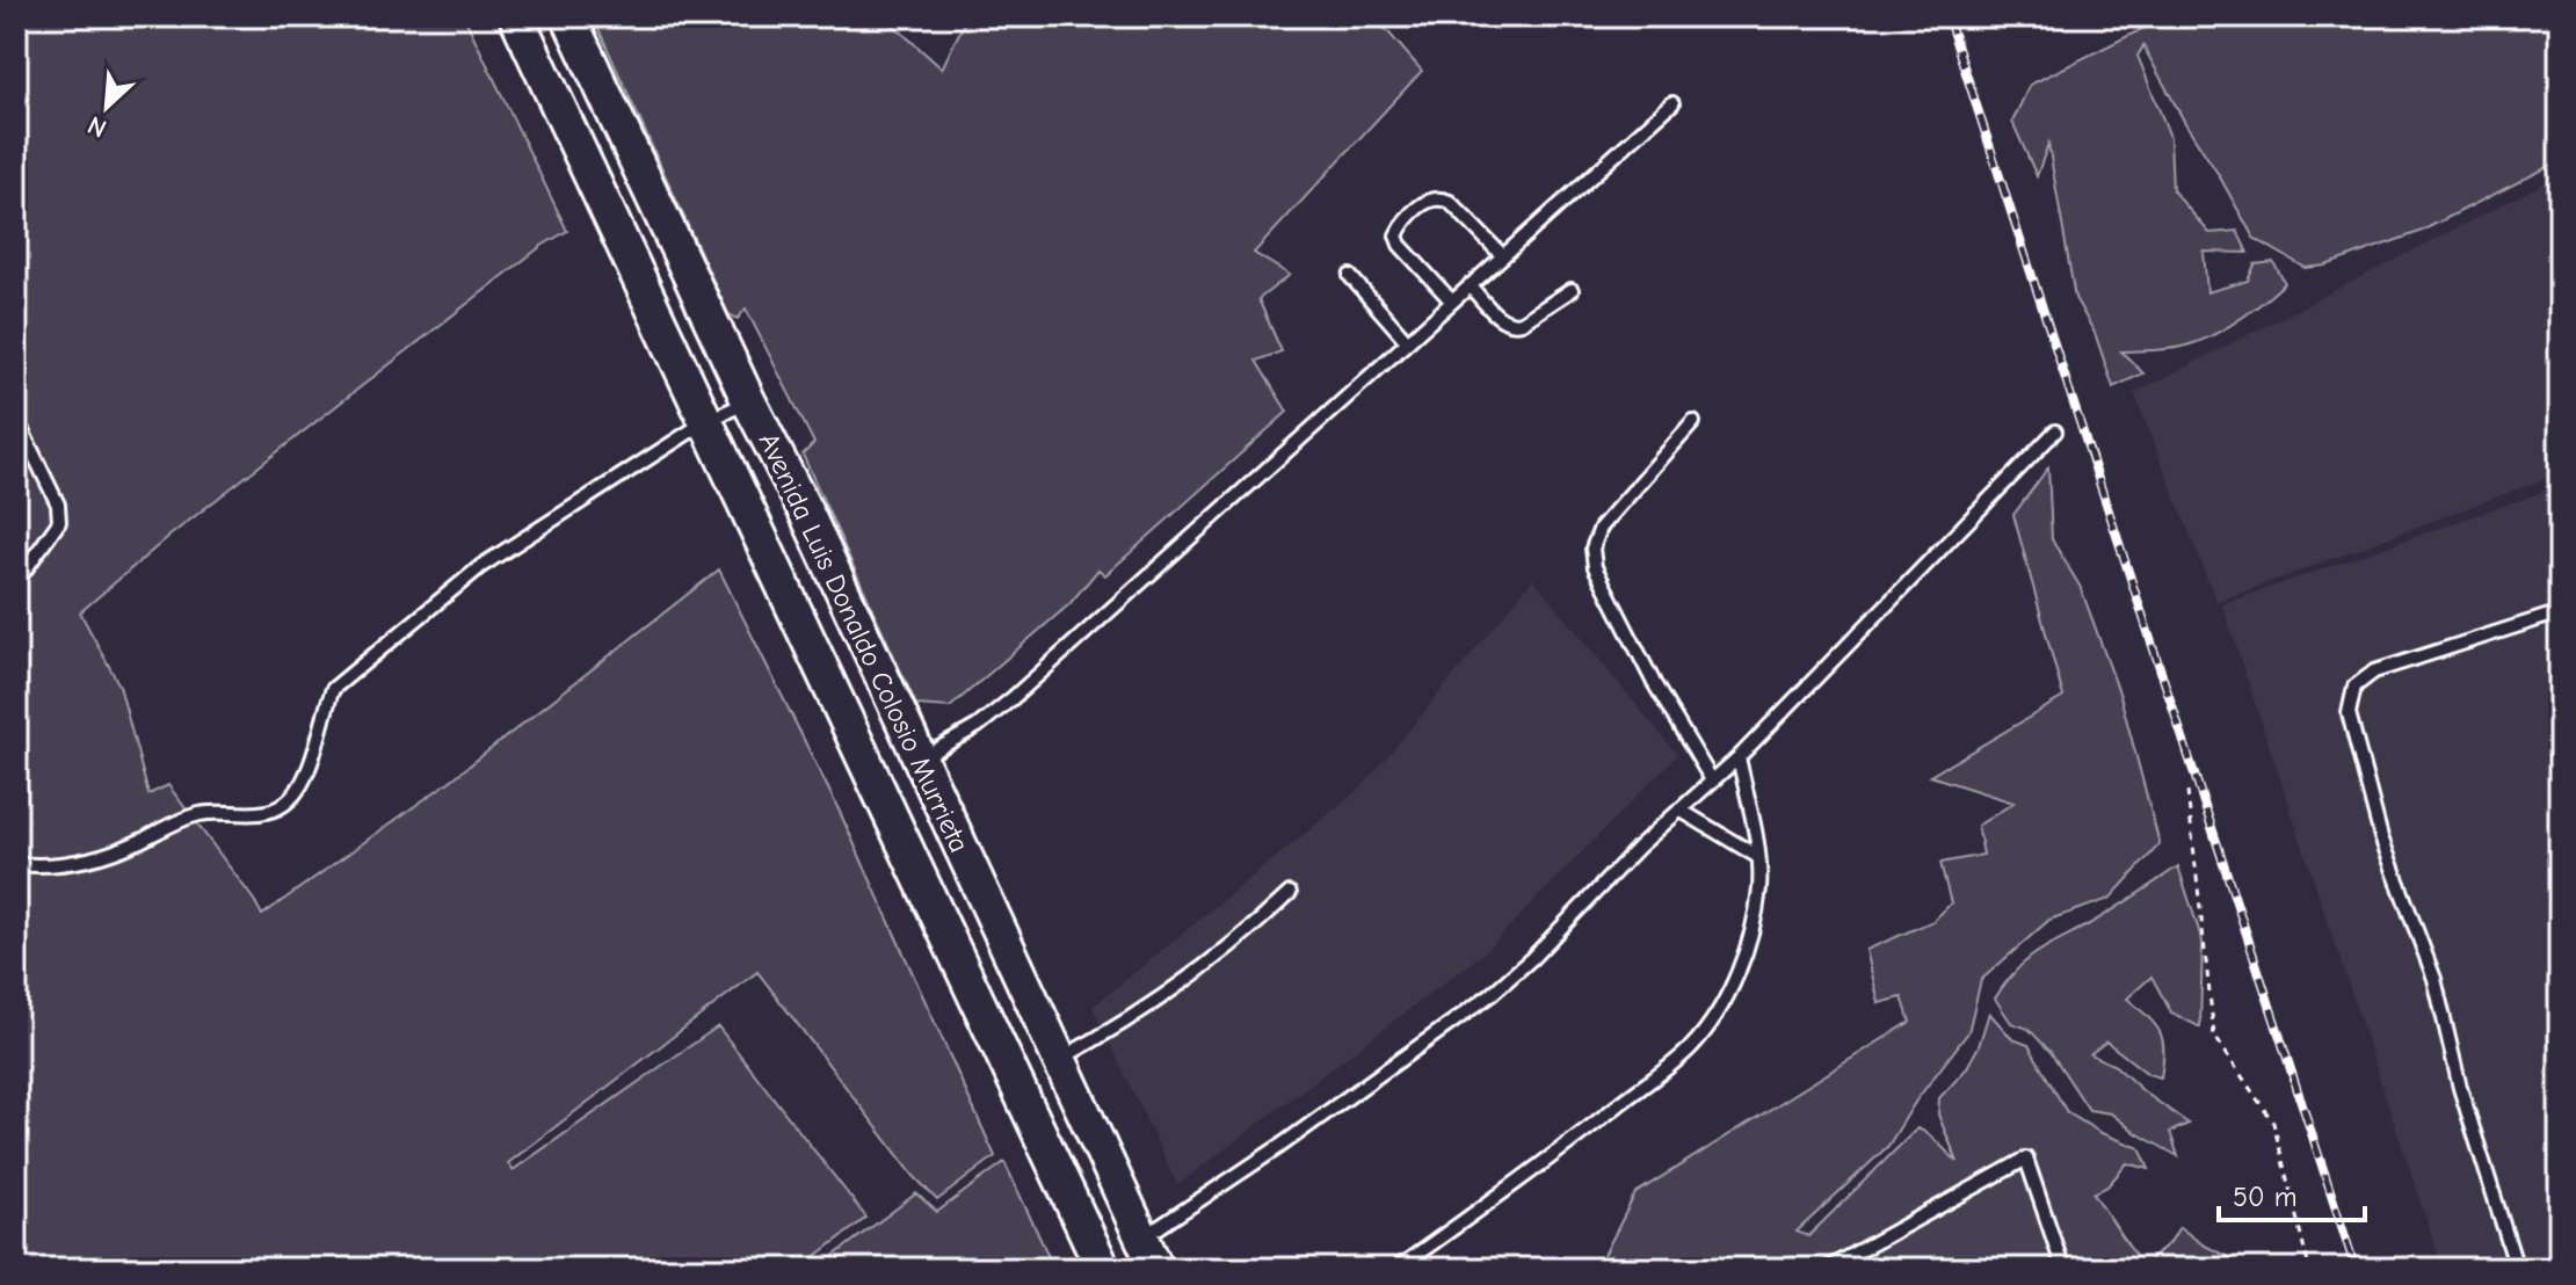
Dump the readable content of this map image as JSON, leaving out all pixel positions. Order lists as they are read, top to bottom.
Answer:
{
  "streets": {
    "main road": ["Avenida Luis Donaldo Colosio Murrieta"]
  },
  "scale_bar": "50 m",
  "north": "bottom left"
}
